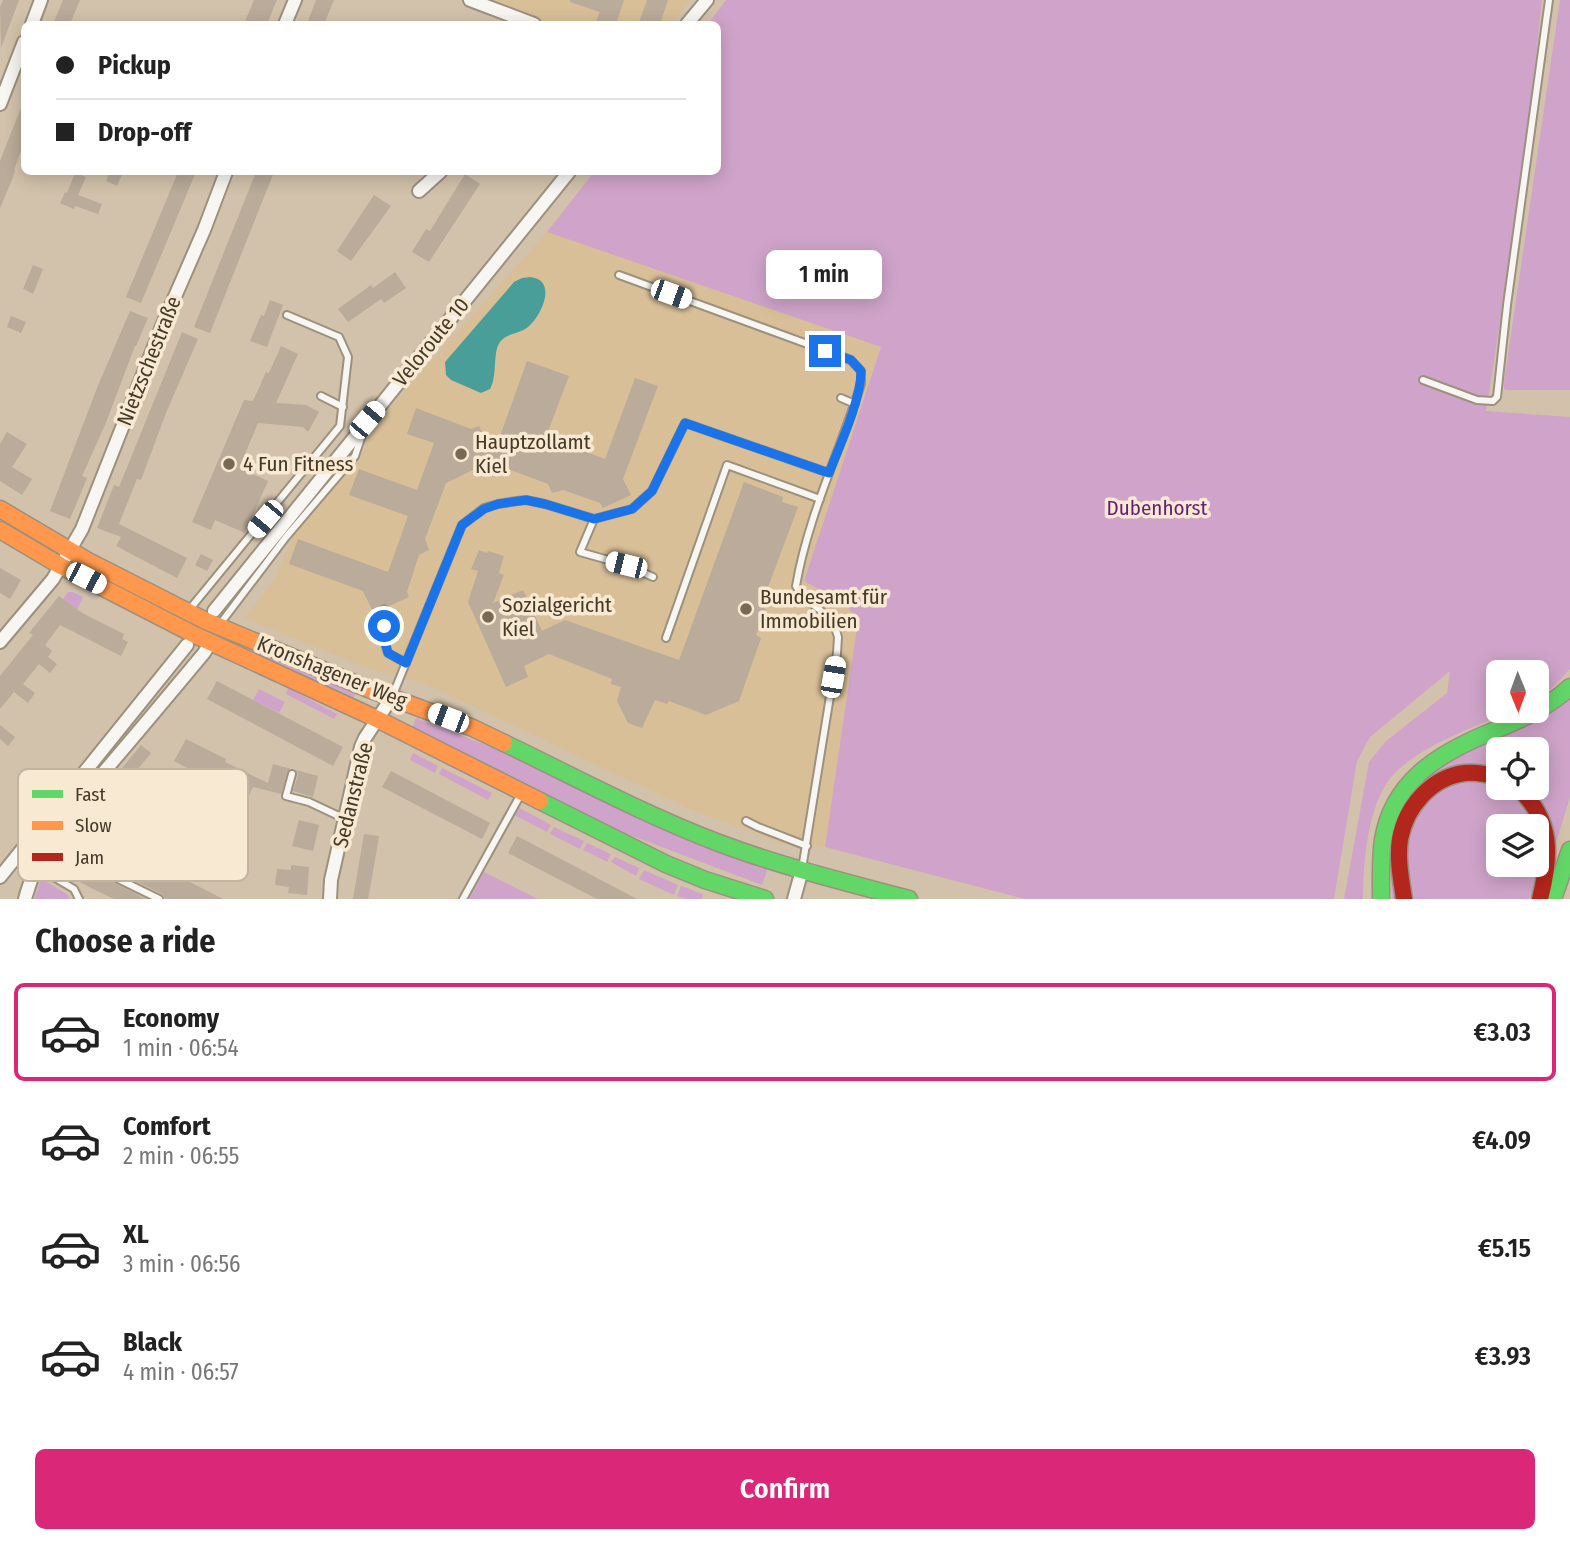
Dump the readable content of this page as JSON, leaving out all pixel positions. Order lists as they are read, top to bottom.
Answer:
{
  "streets": {
    "main road": ["Kronshagener Weg"],
    "street": ["Veloroute 10", "Nietzschestraße", "Sedanstraße"]
  },
  "crossings": [
    ["Veloroute 10", "Kronshagener Weg"],
    ["Nietzschestraße", "Kronshagener Weg"],
    ["Kronshagener Weg", "Sedanstraße"]
  ],
  "parks": ["Dubenhorst"],
  "places": [
    "Hauptzollamt Kiel",
    "4 Fun Fitness",
    "Bundesamt für Immobilien",
    "Sozialgericht Kiel"
  ],
  "legend": ["Fast", "Slow", "Jam"],
  "north": "bottom",
  "page": {
    "banner": ["Pickup", "Drop-off"],
    "bubble": "1 min",
    "heading": "Choose a ride",
    "list": [
      {
        "name": "Economy",
        "note": "1 min · 06:54",
        "value": "€3.03"
      },
      {
        "name": "Comfort",
        "note": "2 min · 06:55",
        "value": "€4.09"
      },
      {
        "name": "XL",
        "note": "3 min · 06:56",
        "value": "€5.15"
      },
      {
        "name": "Black",
        "note": "4 min · 06:57",
        "value": "€3.93"
      }
    ],
    "buttons": "Confirm"
  }
}
